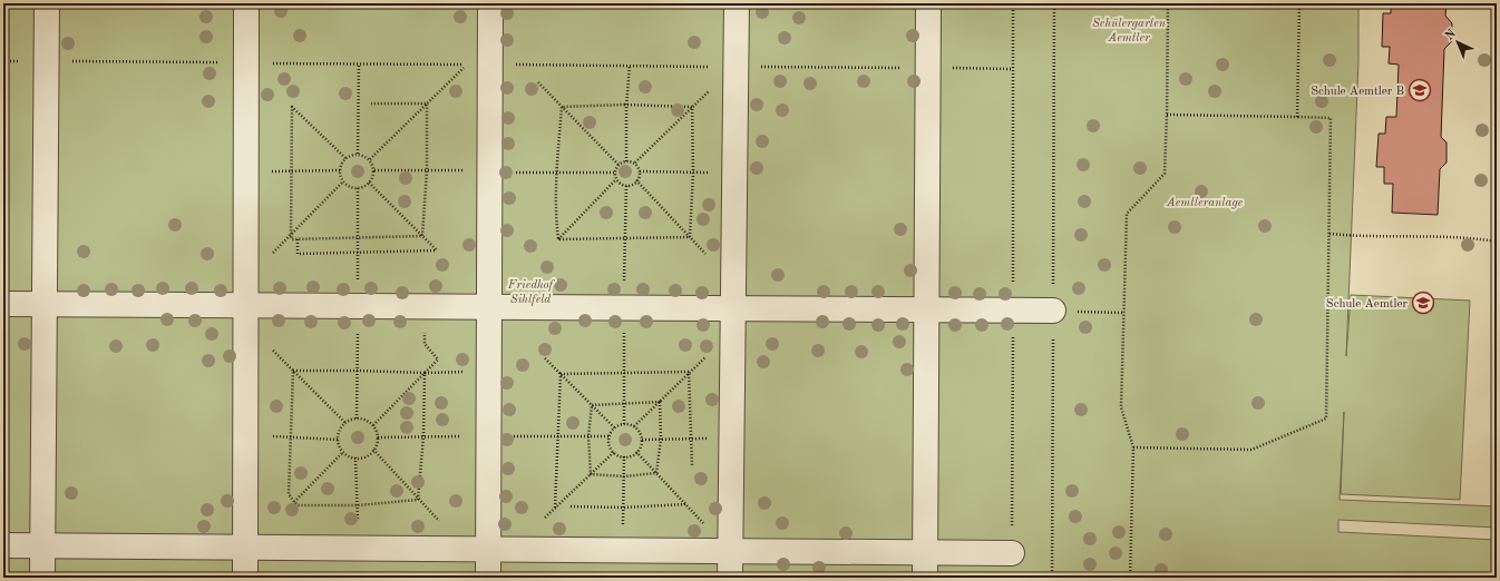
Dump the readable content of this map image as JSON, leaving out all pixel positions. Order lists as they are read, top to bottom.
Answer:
{
  "parks": ["Schülergarten Aemtler", "Aemtleranlage", "Friedhof Sihlfeld"],
  "places": {
    "school or university": ["Schule Aemtler B", "Schule Aemtler"]
  },
  "north": "top left"
}
